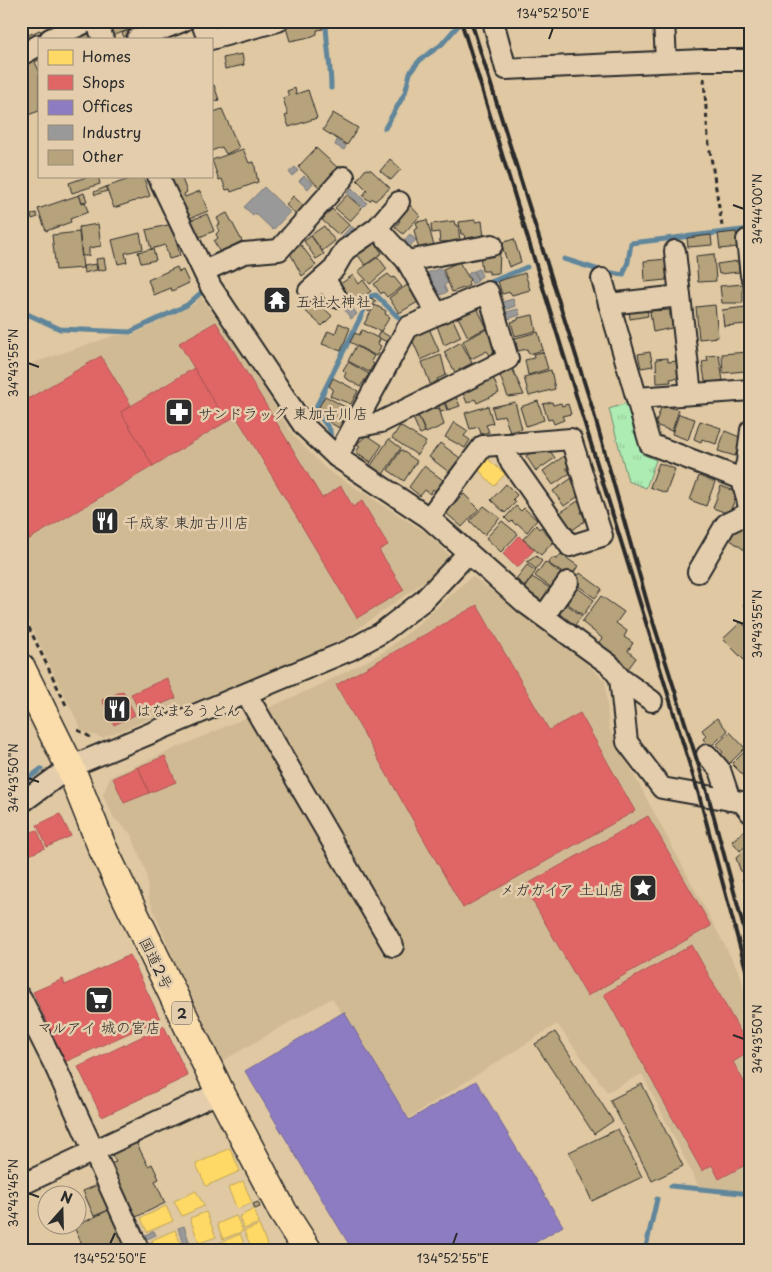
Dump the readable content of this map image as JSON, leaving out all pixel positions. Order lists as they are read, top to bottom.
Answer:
{
  "streets": {
    "highway": ["国道2号", "2"]
  },
  "places": {
    "temple": ["五社大神社"],
    "pharmacy": ["サンドラッグ 東加古川店"],
    "restaurant": ["千成家 東加古川店", "はなまるうどん"],
    "place": ["メガガイア 土山店"],
    "supermarket": ["マルアイ 城の宮店"]
  },
  "legend": [
    "Homes",
    "Shops",
    "Offices",
    "Industry",
    "Other"
  ],
  "north": "top",
  "coordinates": [
    "134°52'50\"E",
    "34°44'00\"N",
    "34°43'55\"N",
    "34°43'50\"N",
    "34°43'45\"N",
    "134°52'55\"E"
  ]
}
